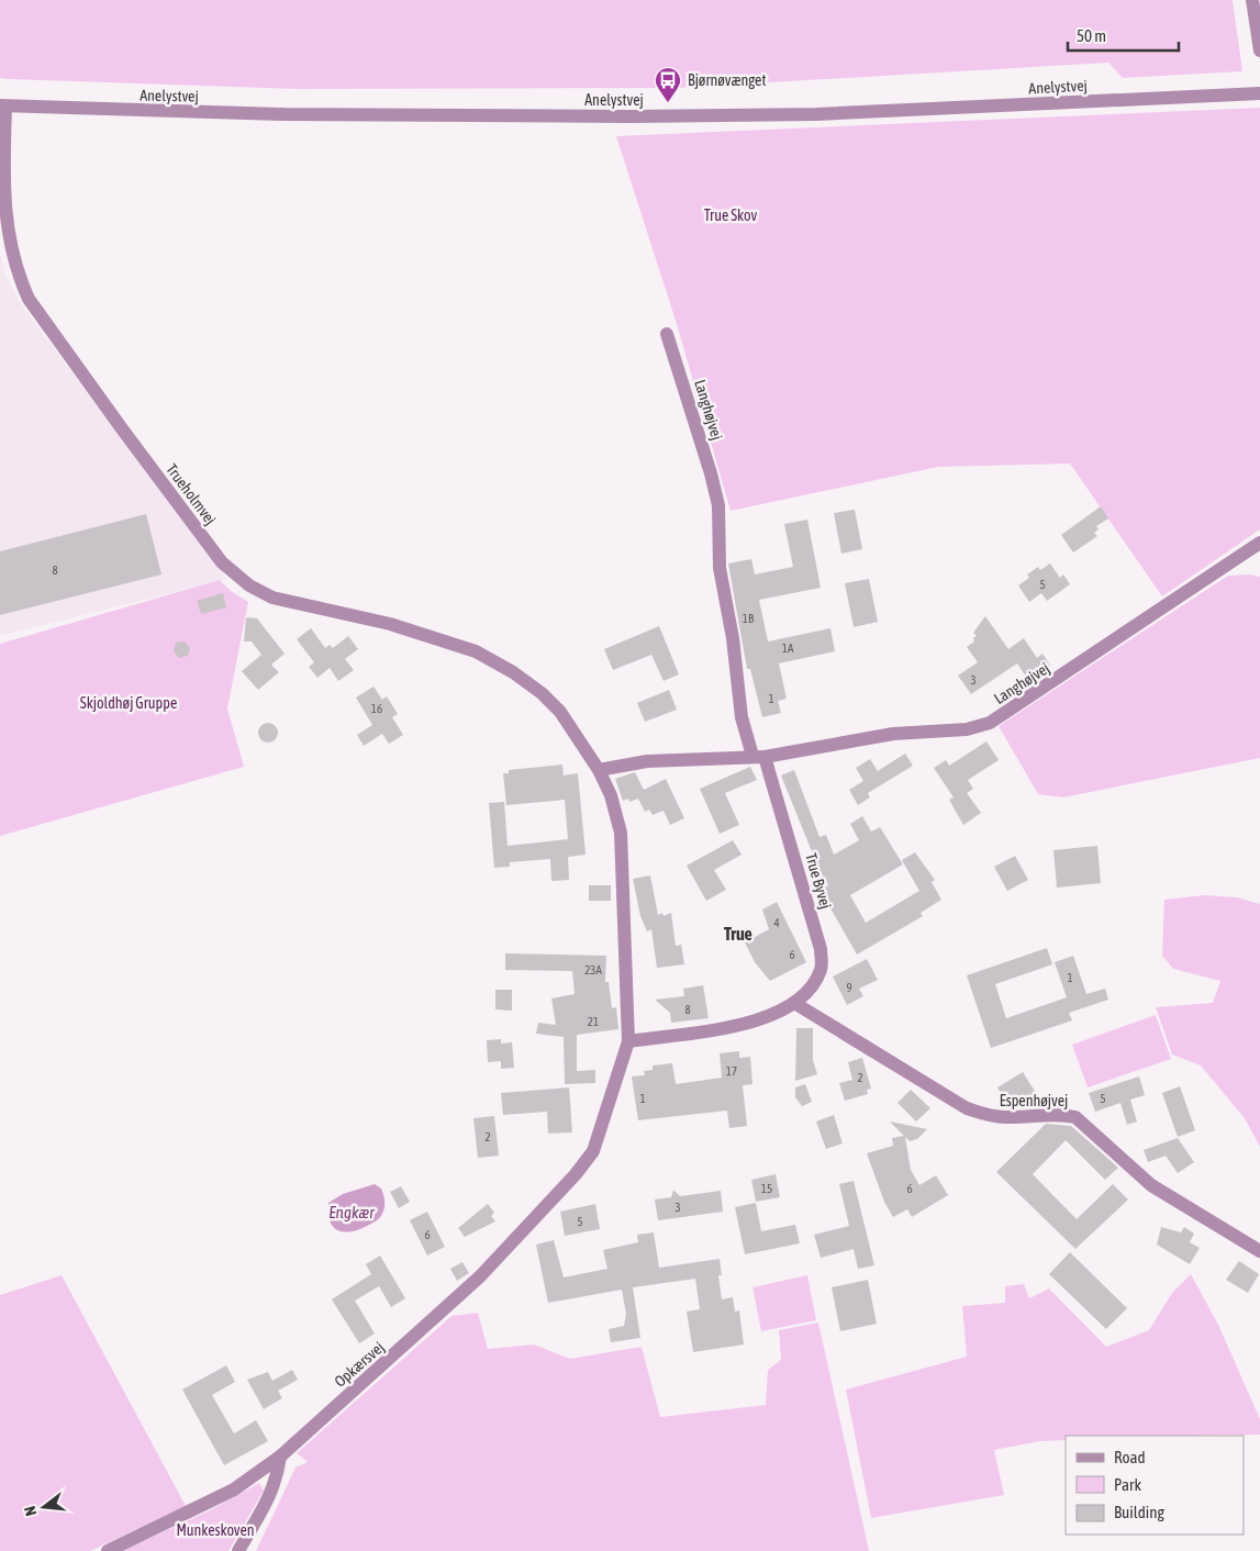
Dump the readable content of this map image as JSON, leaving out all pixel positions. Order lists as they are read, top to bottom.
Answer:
{
  "streets": {
    "street": [
      "Anelystvej",
      "Langhøjvej",
      "Trueholmvej",
      "True Byvej",
      "Espenhøjvej",
      "Opkærsvej"
    ]
  },
  "crossings": [
    ["Anelystvej", "Trueholmvej"],
    ["Langhøjvej", "True Byvej"],
    ["True Byvej", "Espenhøjvej"],
    ["True Byvej", "Opkærsvej"]
  ],
  "districts": ["True"],
  "water": ["Engkær"],
  "parks": ["True Skov", "Skjoldhøj Gruppe", "Munkeskoven"],
  "places": {
    "bus stop": ["Bjørnøvænget"]
  },
  "house_numbers": [
    "8",
    "5",
    "1B",
    "1A",
    "3",
    "1",
    "16",
    "4",
    "6",
    "23A",
    "1",
    "9",
    "8",
    "21",
    "17",
    "2",
    "1",
    "5",
    "2",
    "15",
    "6",
    "3",
    "5",
    "6"
  ],
  "legend": ["Road", "Park", "Building"],
  "scale_bar": "50 m",
  "north": "left"
}
